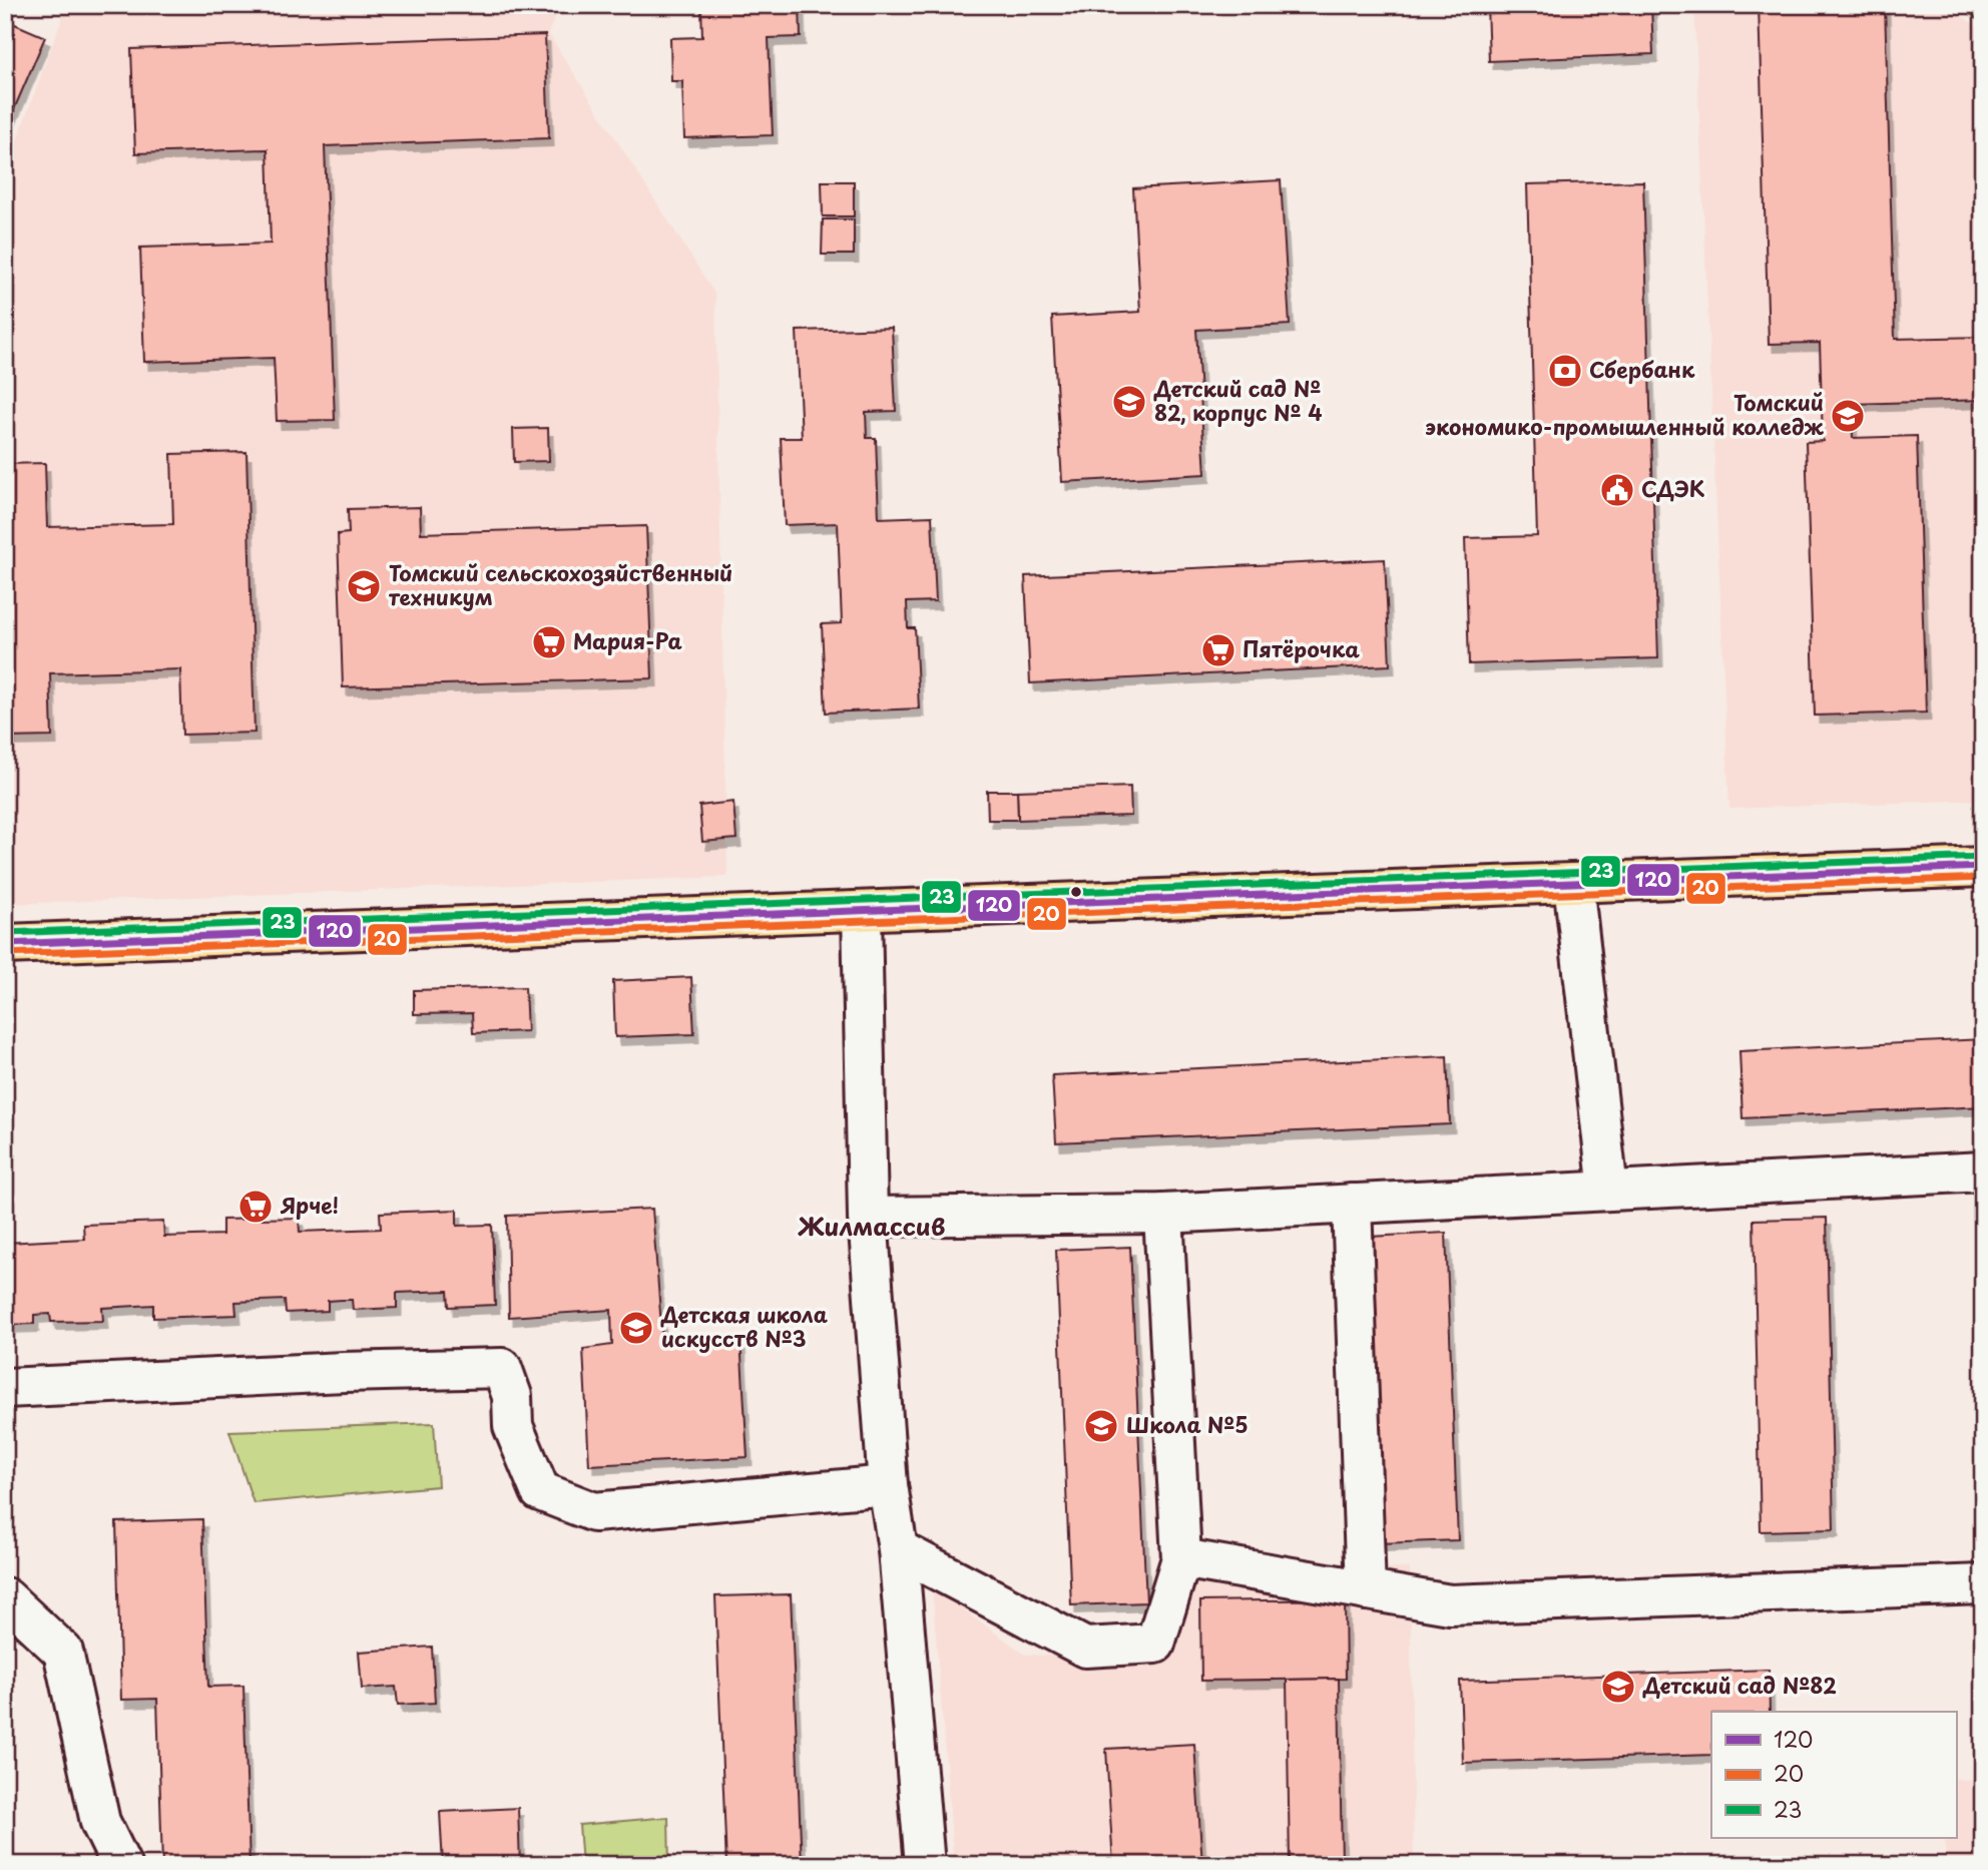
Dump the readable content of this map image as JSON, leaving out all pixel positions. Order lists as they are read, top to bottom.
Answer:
{
  "districts": ["Жилмассив"],
  "places": {
    "bank": ["Сбербанк"],
    "school or university": [
      "Детский сад № 82, корпус № 4",
      "Томский экономико-промышленный колледж",
      "Томский сельскохозяйственный техникум",
      "Детская школа искусств №3",
      "Школа №5",
      "Детский сад №82"
    ],
    "public building": ["СДЭК"],
    "supermarket": ["Мария-Ра", "Пятёрочка", "Ярче!"]
  },
  "lines": ["transit line 23", "transit line 120", "transit line 20"],
  "legend": ["120", "20", "23"]
}
